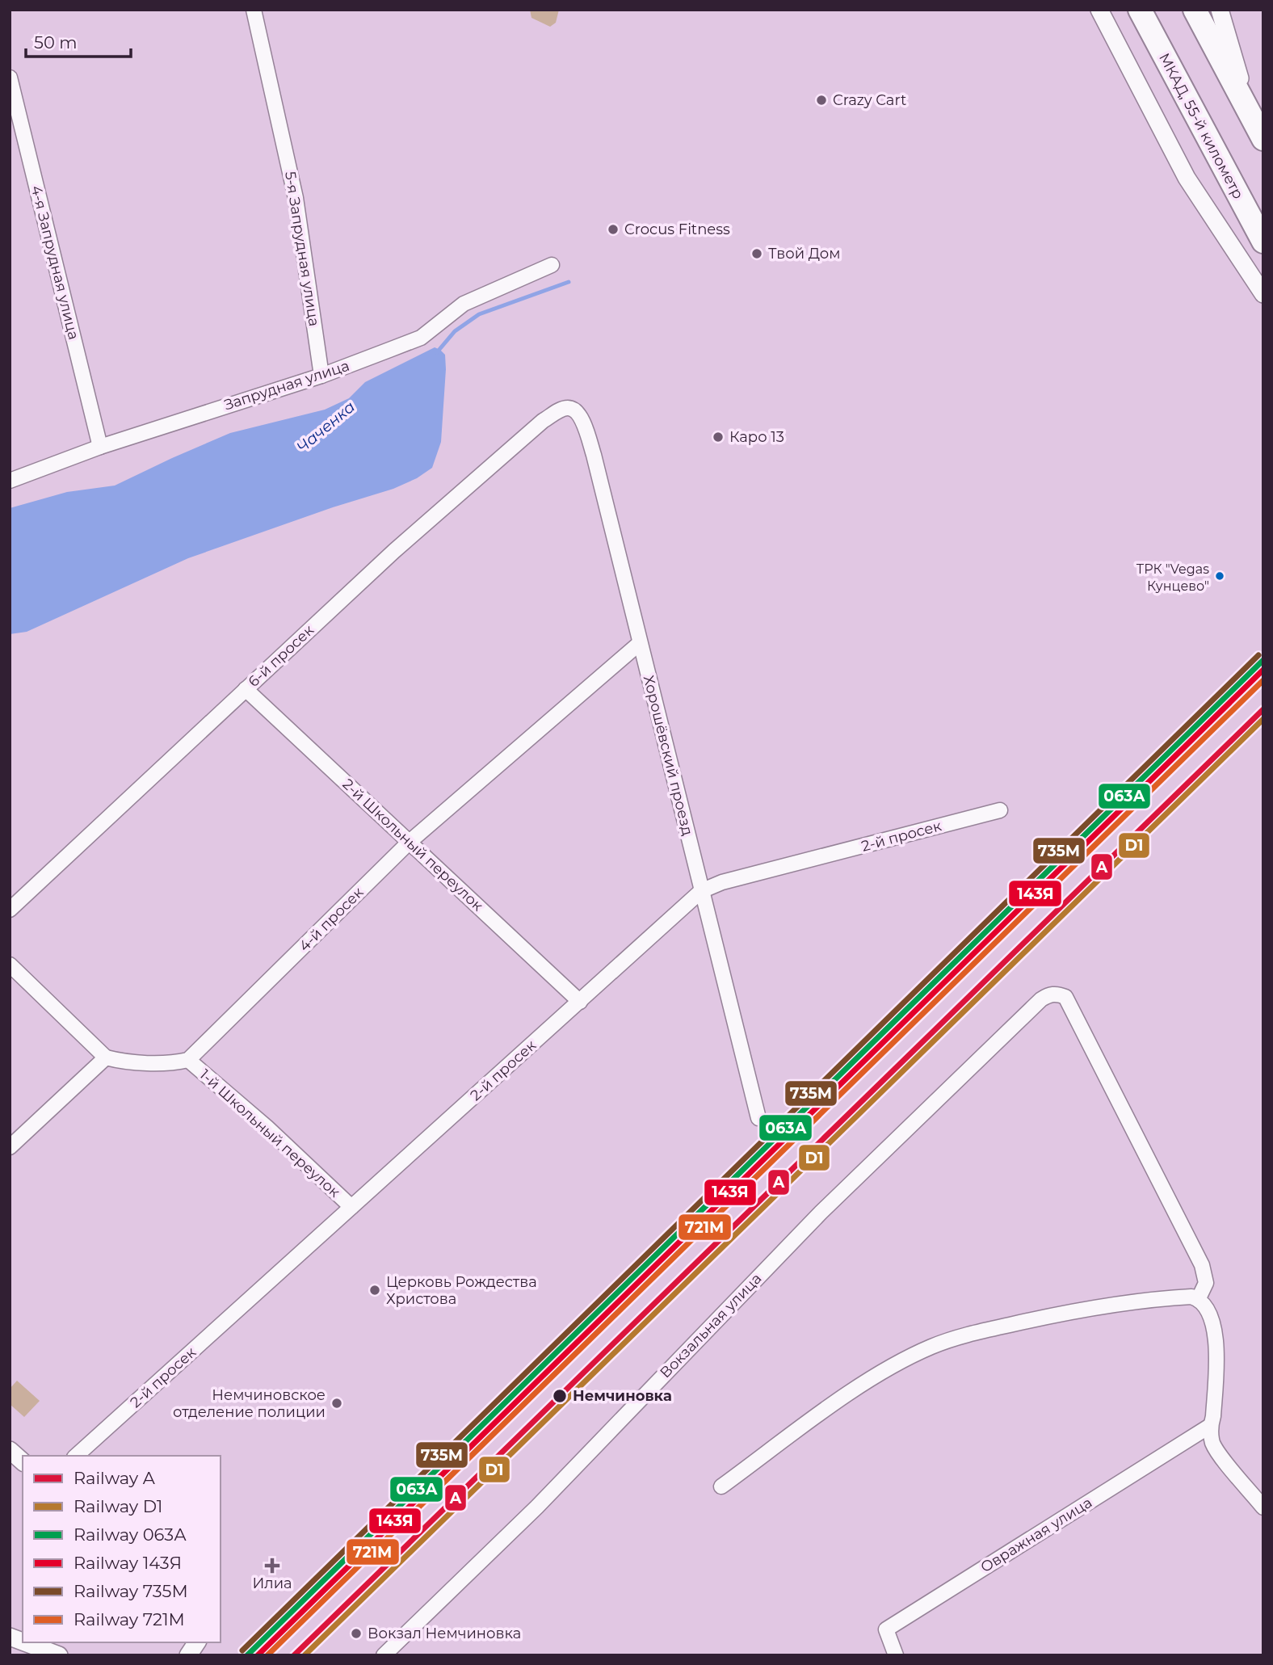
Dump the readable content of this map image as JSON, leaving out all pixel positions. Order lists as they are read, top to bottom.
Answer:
{
  "streets": {
    "highway": ["МКАД, 55-й километр"],
    "street": [
      "5-я Запрудная улица",
      "4-я Запрудная улица",
      "Запрудная улица",
      "6-й просек",
      "Хорошёвский проезд",
      "2-й просек",
      "2-й Школьный переулок",
      "4-й просек",
      "1-й Школьный переулок",
      "Вокзальная улица",
      "Овражная улица"
    ]
  },
  "crossings": [
    ["5-я Запрудная улица", "Запрудная улица"],
    ["4-я Запрудная улица", "Запрудная улица"],
    ["6-й просек", "Хорошёвский проезд"],
    ["6-й просек", "2-й Школьный переулок"],
    ["Хорошёвский проезд", "2-й просек"],
    ["Хорошёвский проезд", "4-й просек"],
    ["2-й просек", "2-й Школьный переулок"],
    ["2-й просек", "1-й Школьный переулок"],
    ["2-й Школьный переулок", "4-й просек"],
    ["4-й просек", "1-й Школьный переулок"]
  ],
  "water": ["Чаченка"],
  "places": {
    "other": [
      "Crazy Cart",
      "Crocus Fitness",
      "Твой Дом",
      "Каро 13",
      "ТРК \"Vegas Кунцево\"",
      "Церковь Рождества Христова",
      "Немчиновка",
      "Немчиновское отделение полиции",
      "Вокзал Немчиновка"
    ],
    "health": ["Илиа"]
  },
  "lines": [
    "rail line 735М",
    "rail line 063А",
    "rail line 143Я",
    "rail line 721М",
    "rail line A",
    "rail line D1"
  ],
  "legend": [
    "Railway A",
    "Railway D1",
    "Railway 063А",
    "Railway 143Я",
    "Railway 735М",
    "Railway 721М"
  ],
  "scale_bar": "50 m"
}
